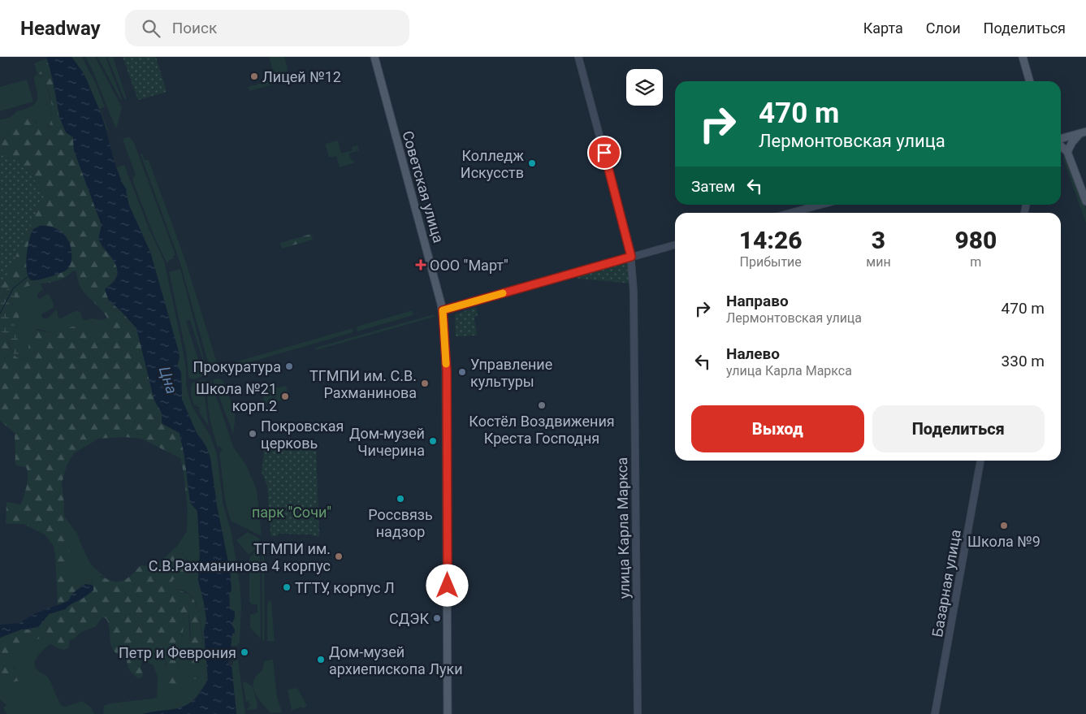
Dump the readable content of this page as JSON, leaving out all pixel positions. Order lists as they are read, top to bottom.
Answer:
{
  "streets": {
    "main road": ["Советская улица", "улица Карла Маркса", "Базарная улица"]
  },
  "water": ["Цна"],
  "parks": ["парк \"Сочи\""],
  "places": {
    "other": [
      "Лицей №12",
      "Колледж Искусств",
      "Прокуратура",
      "Управление культуры",
      "ТГМПИ им. С.В. Рахманинова",
      "Школа №21 корп.2",
      "Костёл Воздвижения Креста Господня",
      "Покровская церковь",
      "Дом-музей Чичерина",
      "Россвязь надзор",
      "Школа №9",
      "ТГМПИ им. С.В.Рахманинова 4 корпус",
      "ТГТУ, корпус Л",
      "СДЭК",
      "Петр и Феврония",
      "Дом-музей архиепископа Луки"
    ],
    "health": ["ООО \"Март\""]
  },
  "page": {
    "header": "Headway",
    "search": "Поиск",
    "nav": ["Карта", "Слои", "Поделиться"],
    "turn": ["470 m", "Лермонтовская улица"],
    "then": "Затем",
    "eta": [
      "14:26",
      "Прибытие",
      "3",
      "мин",
      "980",
      "m"
    ],
    "list": [
      {
        "name": "Направо",
        "note": "Лермонтовская улица",
        "value": "470 m"
      },
      {
        "name": "Налево",
        "note": "улица Карла Маркса",
        "value": "330 m"
      }
    ],
    "buttons": ["Выход", "Поделиться"]
  }
}
